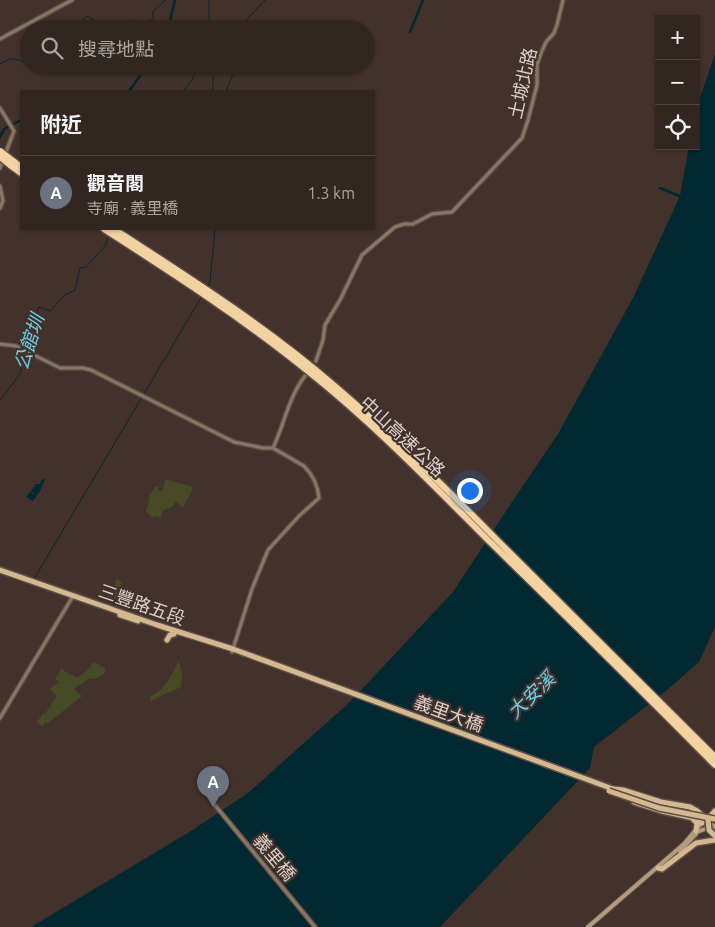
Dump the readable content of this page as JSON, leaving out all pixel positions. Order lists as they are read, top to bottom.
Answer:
{
  "streets": {
    "highway": ["中山高速公路"],
    "main road": ["三豐路五段", "義里大橋"],
    "street": ["土城北路", "義里橋"]
  },
  "crossings": [
    ["三豐路五段", "義里大橋"]
  ],
  "water": ["公館圳", "大安溪"],
  "page": {
    "map_buttons": ["+", "−"],
    "search": "搜尋地點",
    "heading": "附近",
    "list": [
      {
        "mark": "A",
        "name": "觀音閣",
        "note": "寺廟 · 義里橋",
        "value": "1.3 km"
      }
    ],
    "pins": "A"
  }
}
